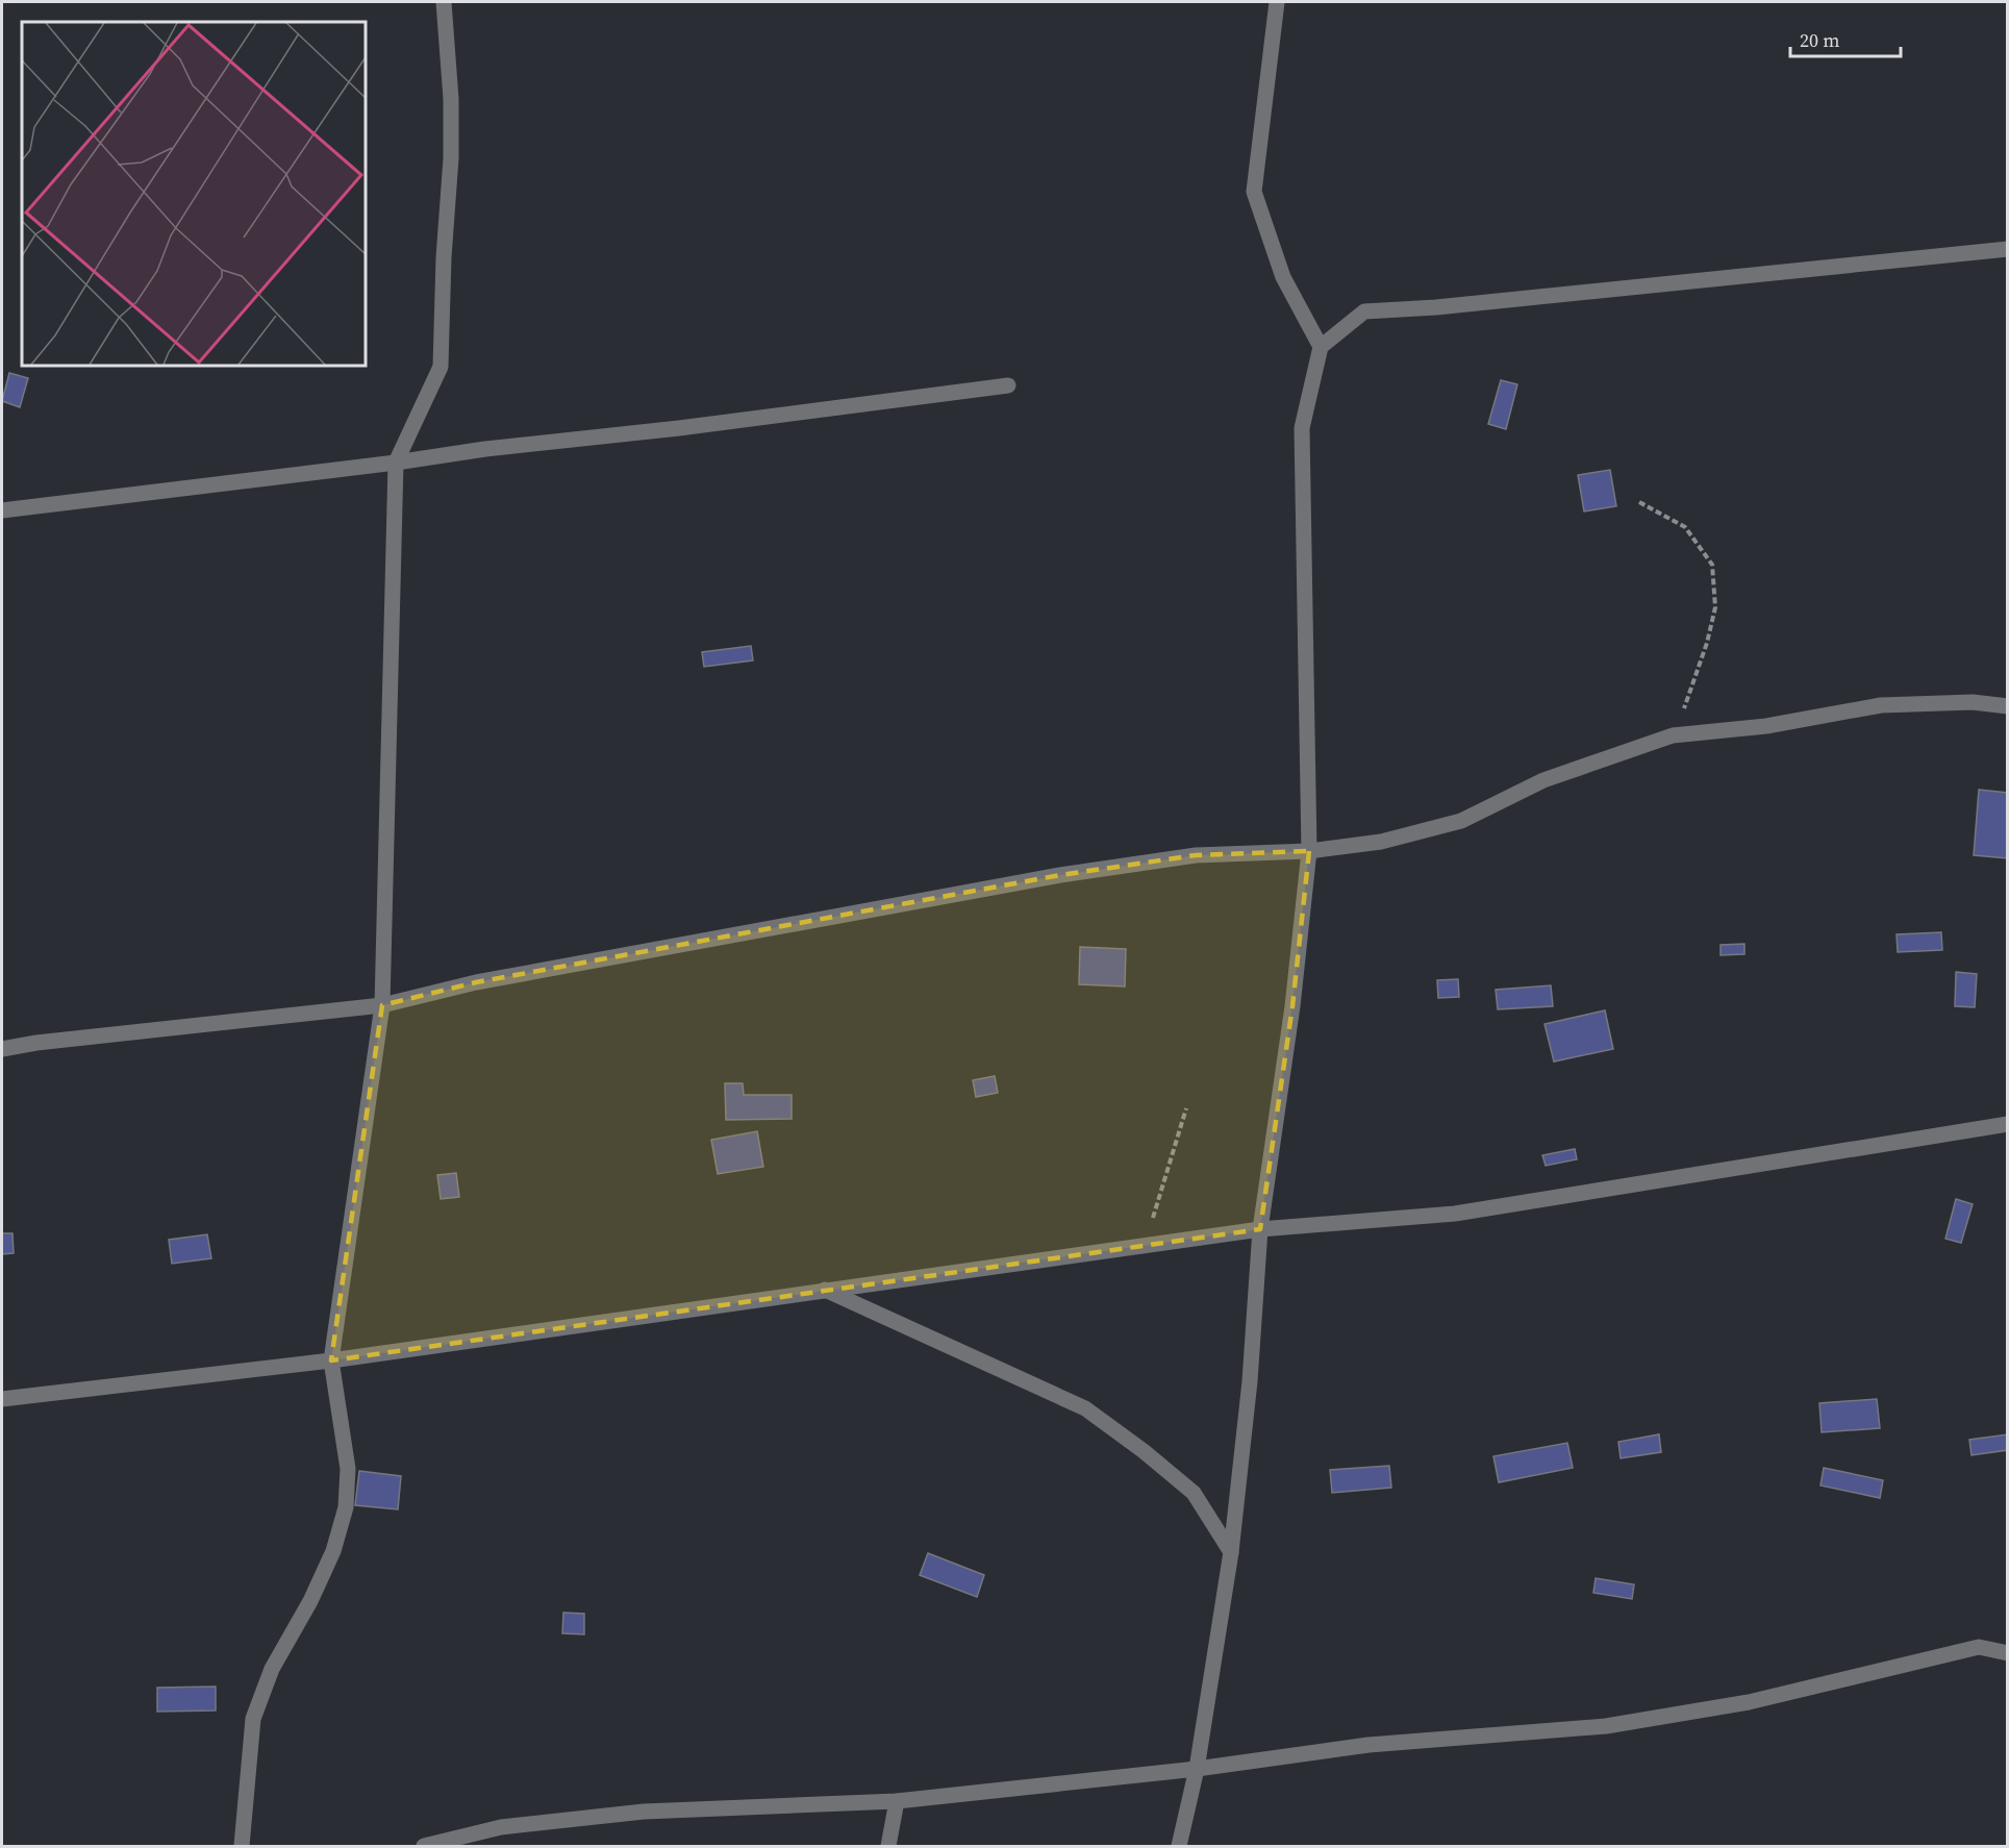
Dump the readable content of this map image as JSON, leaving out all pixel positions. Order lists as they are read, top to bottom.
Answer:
{
  "scale_bar": "20 m"
}
